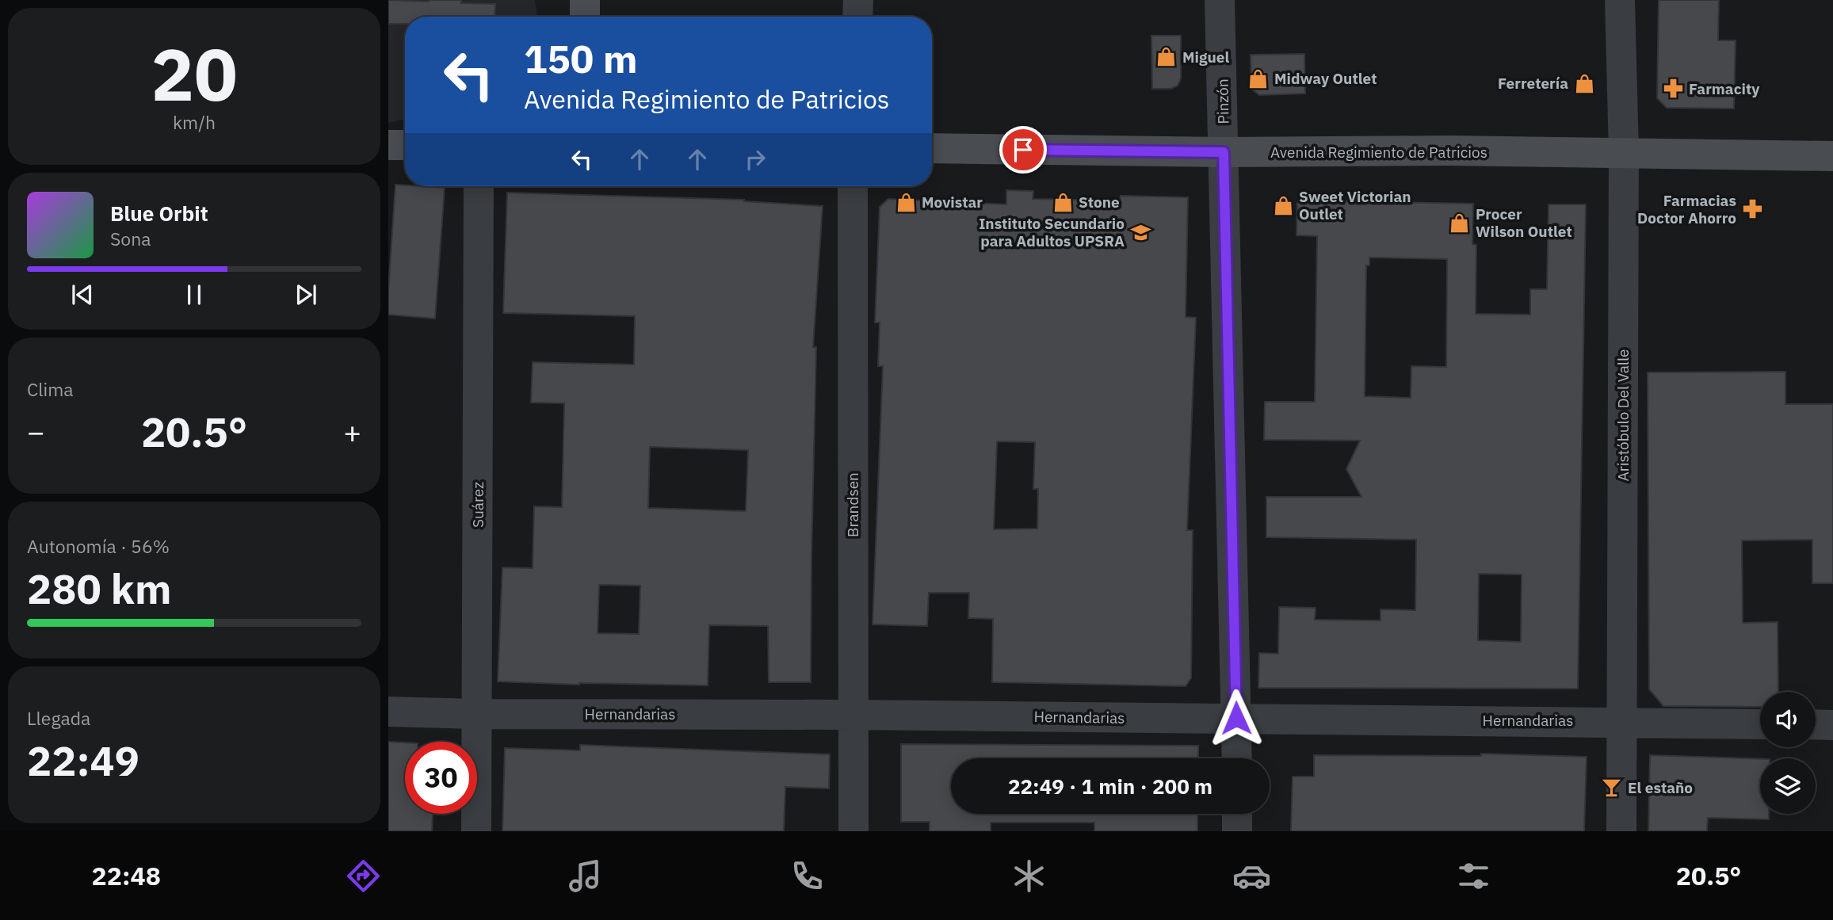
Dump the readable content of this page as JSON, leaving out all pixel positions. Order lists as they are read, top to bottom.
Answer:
{
  "streets": {
    "main road": ["Avenida Regimiento de Patricios"],
    "street": [
      "Pinzón",
      "Aristóbulo Del Valle",
      "Suárez",
      "Brandsen",
      "Hernandarias"
    ]
  },
  "crossings": [
    ["Pinzón", "Avenida Regimiento de Patricios"],
    ["Pinzón", "Hernandarias"],
    ["Avenida Regimiento de Patricios", "Aristóbulo Del Valle"],
    ["Aristóbulo Del Valle", "Hernandarias"],
    ["Suárez", "Hernandarias"],
    ["Brandsen", "Hernandarias"]
  ],
  "places": {
    "shop": [
      "Miguel",
      "Midway Outlet",
      "Ferretería",
      "Movistar",
      "Stone",
      "Sweet Victorian Outlet",
      "Procer Wilson Outlet"
    ],
    "pharmacy": ["Farmacity", "Farmacias Doctor Ahorro"],
    "school or university": ["Instituto Secundario para Adultos UPSRA"],
    "bar": ["El estaño"]
  },
  "page": {
    "tile": [
      ["20", "km/h"],
      "Clima",
      ["Autonomía · 56%", "280 km"],
      ["Llegada", "22:49"]
    ],
    "turn": ["150 m", "Avenida Regimiento de Patricios"],
    "song": ["Blue Orbit", "Sona"],
    "heat": ["−", "20.5°", "+"],
    "limit": "30",
    "trip": "22:49 · 1 min · 200 m",
    "tabs": ["22:48", "20.5°"]
  }
}
